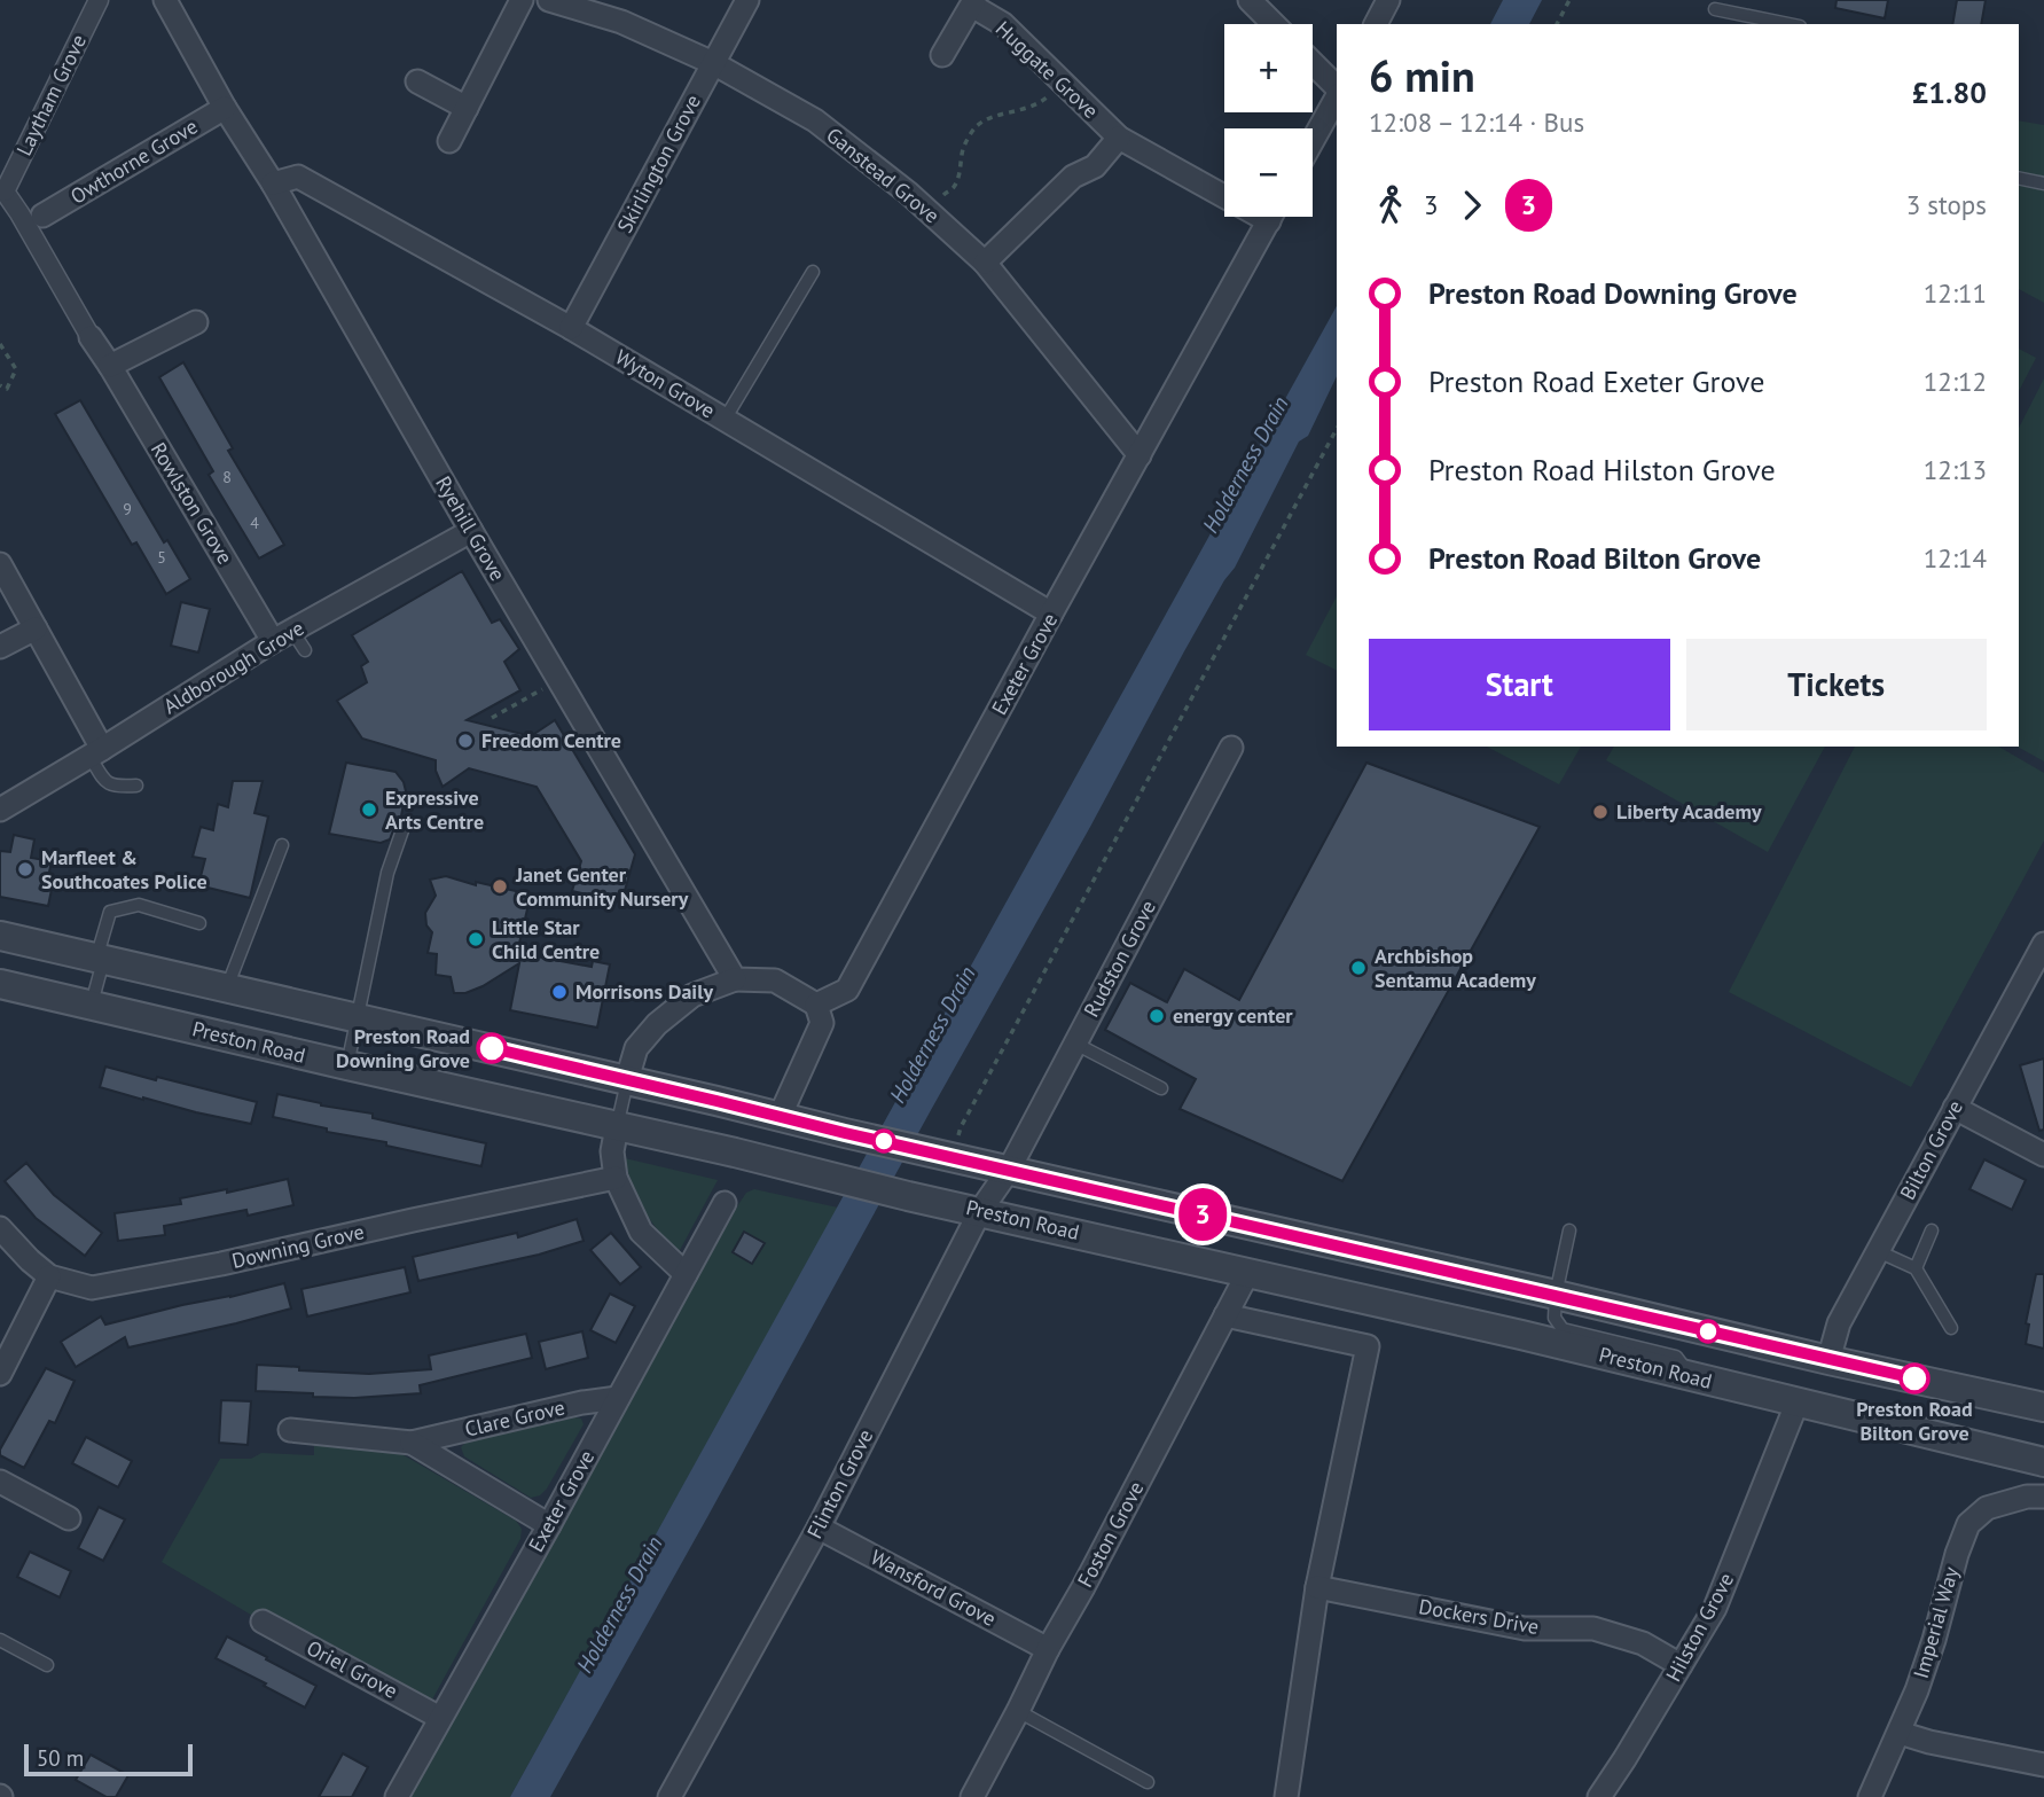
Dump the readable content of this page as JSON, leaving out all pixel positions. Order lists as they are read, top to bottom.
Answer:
{
  "streets": {
    "street": [
      "Huggate Grove",
      "Laytham Grove",
      "Owthorne Grove",
      "Skirlington Grove",
      "Ganstead Grove",
      "Wyton Grove",
      "Rowlston Grove",
      "Ryehill Grove",
      "Exeter Grove",
      "Aldborough Grove",
      "Rudston Grove",
      "Preston Road",
      "Bilton Grove",
      "Downing Grove",
      "Clare Grove",
      "Flinton Grove",
      "Foston Grove",
      "Wansford Grove",
      "Dockers Drive",
      "Imperial Way",
      "Hilston Grove",
      "Oriel Grove"
    ]
  },
  "crossings": [
    ["Laytham Grove", "Rowlston Grove"],
    ["Owthorne Grove", "Ryehill Grove"],
    ["Skirlington Grove", "Ganstead Grove"],
    ["Skirlington Grove", "Wyton Grove"],
    ["Ganstead Grove", "Exeter Grove"],
    ["Wyton Grove", "Ryehill Grove"],
    ["Wyton Grove", "Exeter Grove"],
    ["Rowlston Grove", "Aldborough Grove"],
    ["Ryehill Grove", "Aldborough Grove"],
    ["Exeter Grove", "Clare Grove"],
    ["Exeter Grove", "Oriel Grove"],
    ["Rudston Grove", "Flinton Grove"],
    ["Preston Road", "Flinton Grove"],
    ["Preston Road", "Foston Grove"],
    ["Preston Road", "Hilston Grove"],
    ["Flinton Grove", "Wansford Grove"],
    ["Foston Grove", "Wansford Grove"],
    ["Dockers Drive", "Hilston Grove"]
  ],
  "water": ["Holderness Drain"],
  "places": [
    "Freedom Centre",
    "Expressive Arts Centre",
    "Liberty Academy",
    "Marfleet & Southcoates Police",
    "Janet Genter Community Nursery",
    "Little Star Child Centre",
    "Archbishop Sentamu Academy",
    "Morrisons Daily",
    "energy center",
    "Preston Road Downing Grove",
    "Preston Road Bilton Grove"
  ],
  "lines": ["bus line 3"],
  "house_numbers": [
    "8",
    "9",
    "4",
    "5"
  ],
  "scale_bar": "50 m",
  "page": {
    "on_map": "3",
    "map_buttons": ["+", "−"],
    "heading": ["6 min", "12:08 – 12:14 · Bus", "£1.80"],
    "legs": ["3", "3", "3 stops"],
    "list": [
      {
        "name": "Preston Road Downing Grove",
        "value": "12:11"
      },
      {
        "name": "Preston Road Exeter Grove",
        "value": "12:12"
      },
      {
        "name": "Preston Road Hilston Grove",
        "value": "12:13"
      },
      {
        "name": "Preston Road Bilton Grove",
        "value": "12:14"
      }
    ],
    "buttons": ["Start", "Tickets"],
    "scale": "50 m"
  }
}
